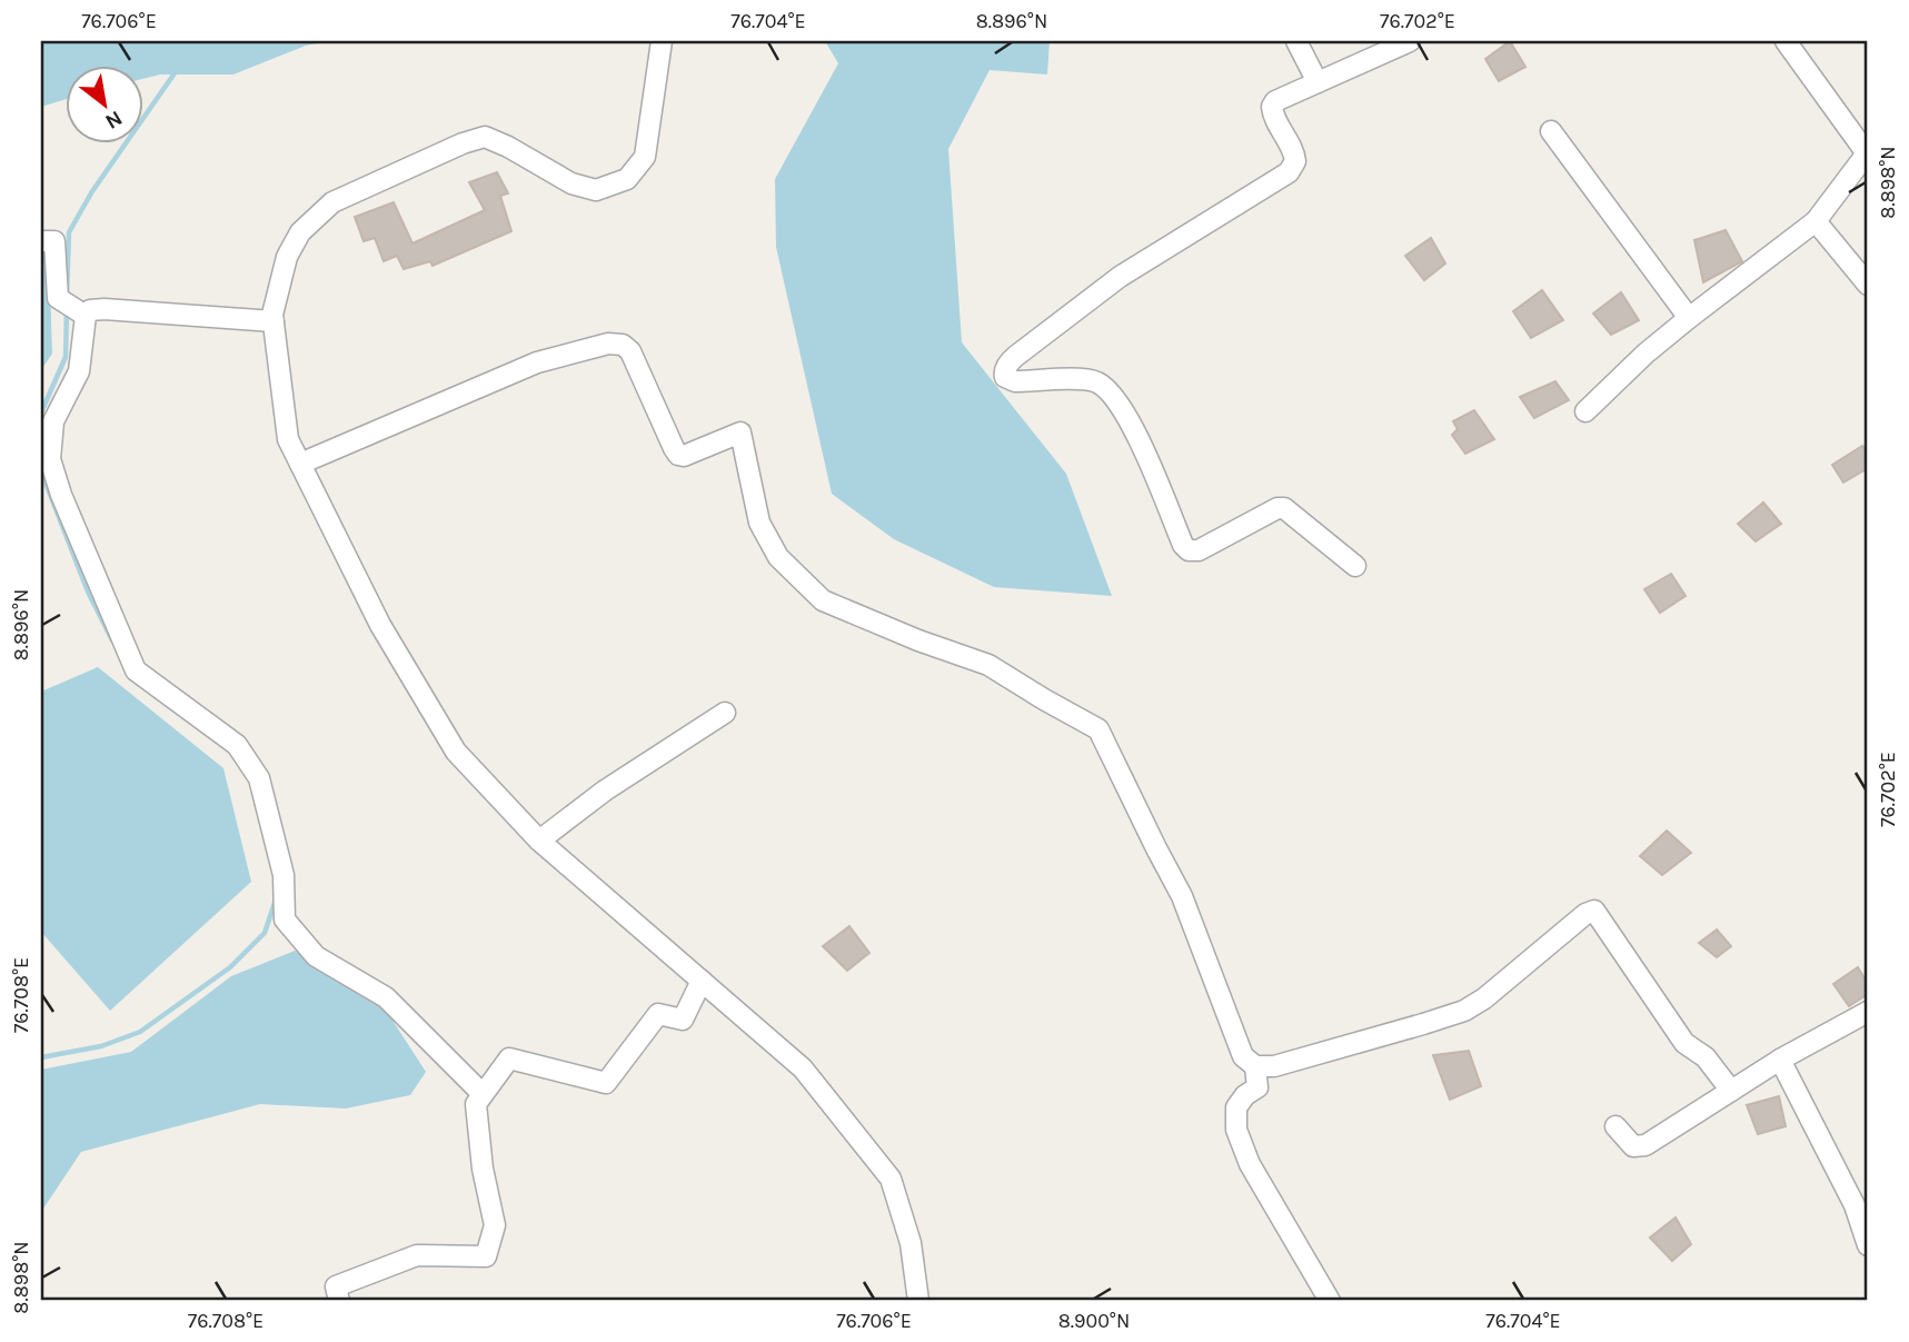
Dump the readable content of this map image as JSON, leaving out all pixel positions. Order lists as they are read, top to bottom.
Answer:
{
  "north": "bottom right",
  "coordinates": [
    "76.706°E",
    "76.704°E",
    "8.896°N",
    "76.702°E",
    "8.898°N",
    "76.708°E",
    "8.900°N"
  ]
}
